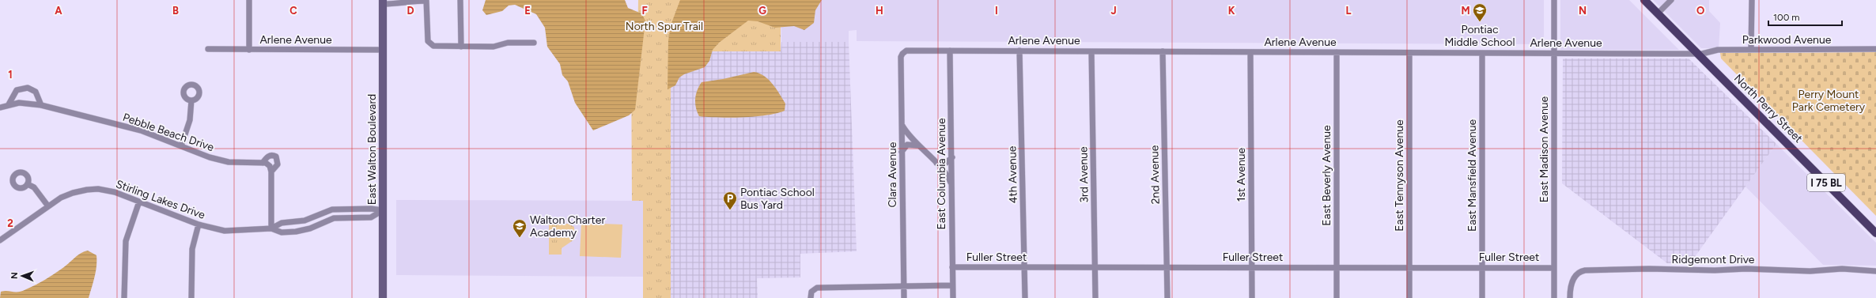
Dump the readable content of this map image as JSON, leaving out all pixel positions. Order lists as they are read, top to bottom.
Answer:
{
  "streets": {
    "main road": ["North Perry Street", "East Walton Boulevard", "I 75 BL"],
    "street": [
      "Arlene Avenue",
      "Parkwood Avenue",
      "Pebble Beach Drive",
      "East Madison Avenue",
      "East Columbia Avenue",
      "Clara Avenue",
      "4th Avenue",
      "3rd Avenue",
      "2nd Avenue",
      "1st Avenue",
      "East Beverly Avenue",
      "East Tennyson Avenue",
      "East Mansfield Avenue",
      "Stirling Lakes Drive",
      "Fuller Street",
      "Ridgemont Drive"
    ]
  },
  "crossings": [
    ["Arlene Avenue", "Parkwood Avenue"],
    ["Arlene Avenue", "North Perry Street"],
    ["Arlene Avenue", "East Walton Boulevard"],
    ["Arlene Avenue", "East Madison Avenue"],
    ["Arlene Avenue", "East Columbia Avenue"],
    ["Arlene Avenue", "Clara Avenue"],
    ["Arlene Avenue", "4th Avenue"],
    ["Arlene Avenue", "3rd Avenue"],
    ["Arlene Avenue", "2nd Avenue"],
    ["Arlene Avenue", "1st Avenue"],
    ["Arlene Avenue", "East Beverly Avenue"],
    ["Arlene Avenue", "East Tennyson Avenue"],
    ["Arlene Avenue", "East Mansfield Avenue"],
    ["Parkwood Avenue", "North Perry Street"],
    ["East Walton Boulevard", "Stirling Lakes Drive"],
    ["East Madison Avenue", "Fuller Street"],
    ["East Columbia Avenue", "Fuller Street"],
    ["4th Avenue", "Fuller Street"],
    ["3rd Avenue", "Fuller Street"],
    ["2nd Avenue", "Fuller Street"],
    ["1st Avenue", "Fuller Street"],
    ["East Beverly Avenue", "Fuller Street"],
    ["East Tennyson Avenue", "Fuller Street"],
    ["East Mansfield Avenue", "Fuller Street"]
  ],
  "parks": ["North Spur Trail", "Perry Mount Park Cemetery"],
  "places": {
    "school or university": ["Pontiac Middle School", "Walton Charter Academy"],
    "parking": ["Pontiac School Bus Yard"]
  },
  "scale_bar": "100 m",
  "north": "left",
  "grid": {
    "columns": [
      "A",
      "B",
      "C",
      "D",
      "E",
      "F",
      "G",
      "H",
      "I",
      "J",
      "K",
      "L",
      "M",
      "N",
      "O"
    ],
    "rows": ["1", "2"]
  }
}
